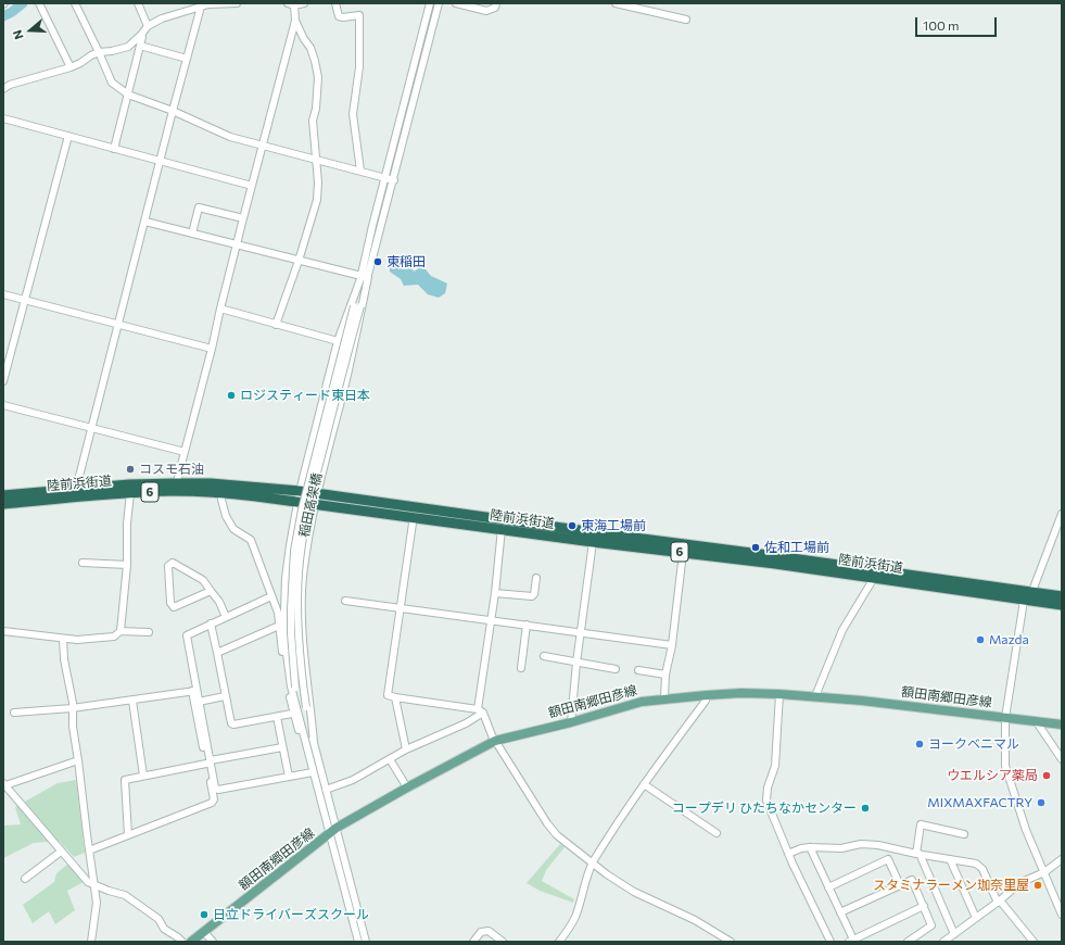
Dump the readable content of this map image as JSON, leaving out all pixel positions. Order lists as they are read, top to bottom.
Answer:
{
  "streets": {
    "highway": ["陸前浜街道", "6"],
    "main road": ["額田南郷田彦線"],
    "street": ["稲田高架橋"]
  },
  "places": [
    "東稲田",
    "ロジスティード東日本",
    "コスモ石油",
    "東海工場前",
    "佐和工場前",
    "Mazda",
    "ヨークベニマル",
    "ウエルシア薬局",
    "MIXMAXFACTRY",
    "コープデリ ひたちなかセンター",
    "スタミナラーメン珈奈里屋",
    "日立ドライバーズスクール"
  ],
  "scale_bar": "100 m",
  "north": "left"
}
